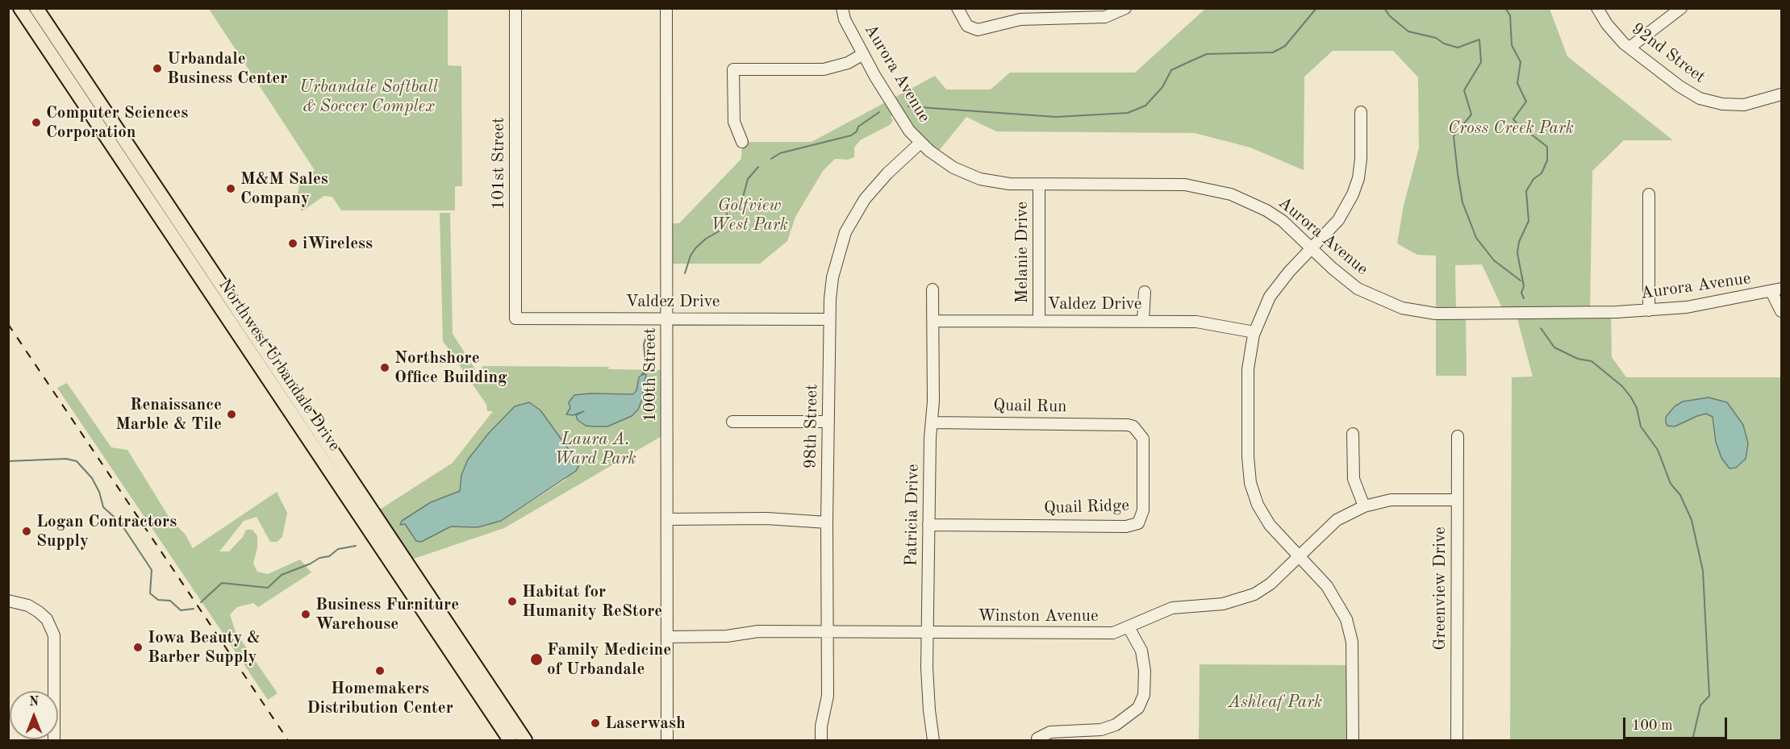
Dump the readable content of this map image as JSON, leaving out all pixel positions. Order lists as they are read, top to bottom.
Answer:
{
  "streets": {
    "main road": ["Northwest Urbandale Drive"],
    "street": [
      "92nd Street",
      "Aurora Avenue",
      "101st Street",
      "Melanie Drive",
      "Valdez Drive",
      "100th Street",
      "Quail Run",
      "98th Street",
      "Quail Ridge",
      "Patricia Drive",
      "Greenview Drive",
      "Winston Avenue"
    ]
  },
  "crossings": [
    ["Aurora Avenue", "Melanie Drive"],
    ["Aurora Avenue", "98th Street"],
    ["101st Street", "Valdez Drive"],
    ["Melanie Drive", "Valdez Drive"],
    ["Valdez Drive", "100th Street"],
    ["Valdez Drive", "98th Street"],
    ["Valdez Drive", "Patricia Drive"],
    ["100th Street", "Winston Avenue"],
    ["Quail Run", "Quail Ridge"],
    ["Quail Run", "Patricia Drive"],
    ["98th Street", "Winston Avenue"],
    ["Quail Ridge", "Patricia Drive"],
    ["Patricia Drive", "Winston Avenue"],
    ["Greenview Drive", "Winston Avenue"]
  ],
  "parks": [
    "Urbandale Softball & Soccer Complex",
    "Cross Creek Park",
    "Golfview West Park",
    "Laura A. Ward Park",
    "Ashleaf Park"
  ],
  "places": [
    "Urbandale Business Center",
    "Computer Sciences Corporation",
    "M&M Sales Company",
    "iWireless",
    "Northshore Office Building",
    "Renaissance Marble & Tile",
    "Logan Contractors Supply",
    "Habitat for Humanity ReStore",
    "Business Furniture Warehouse",
    "Iowa Beauty & Barber Supply",
    "Family Medicine of Urbandale",
    "Homemakers Distribution Center",
    "Laserwash"
  ],
  "scale_bar": "100 m",
  "north": "top"
}
